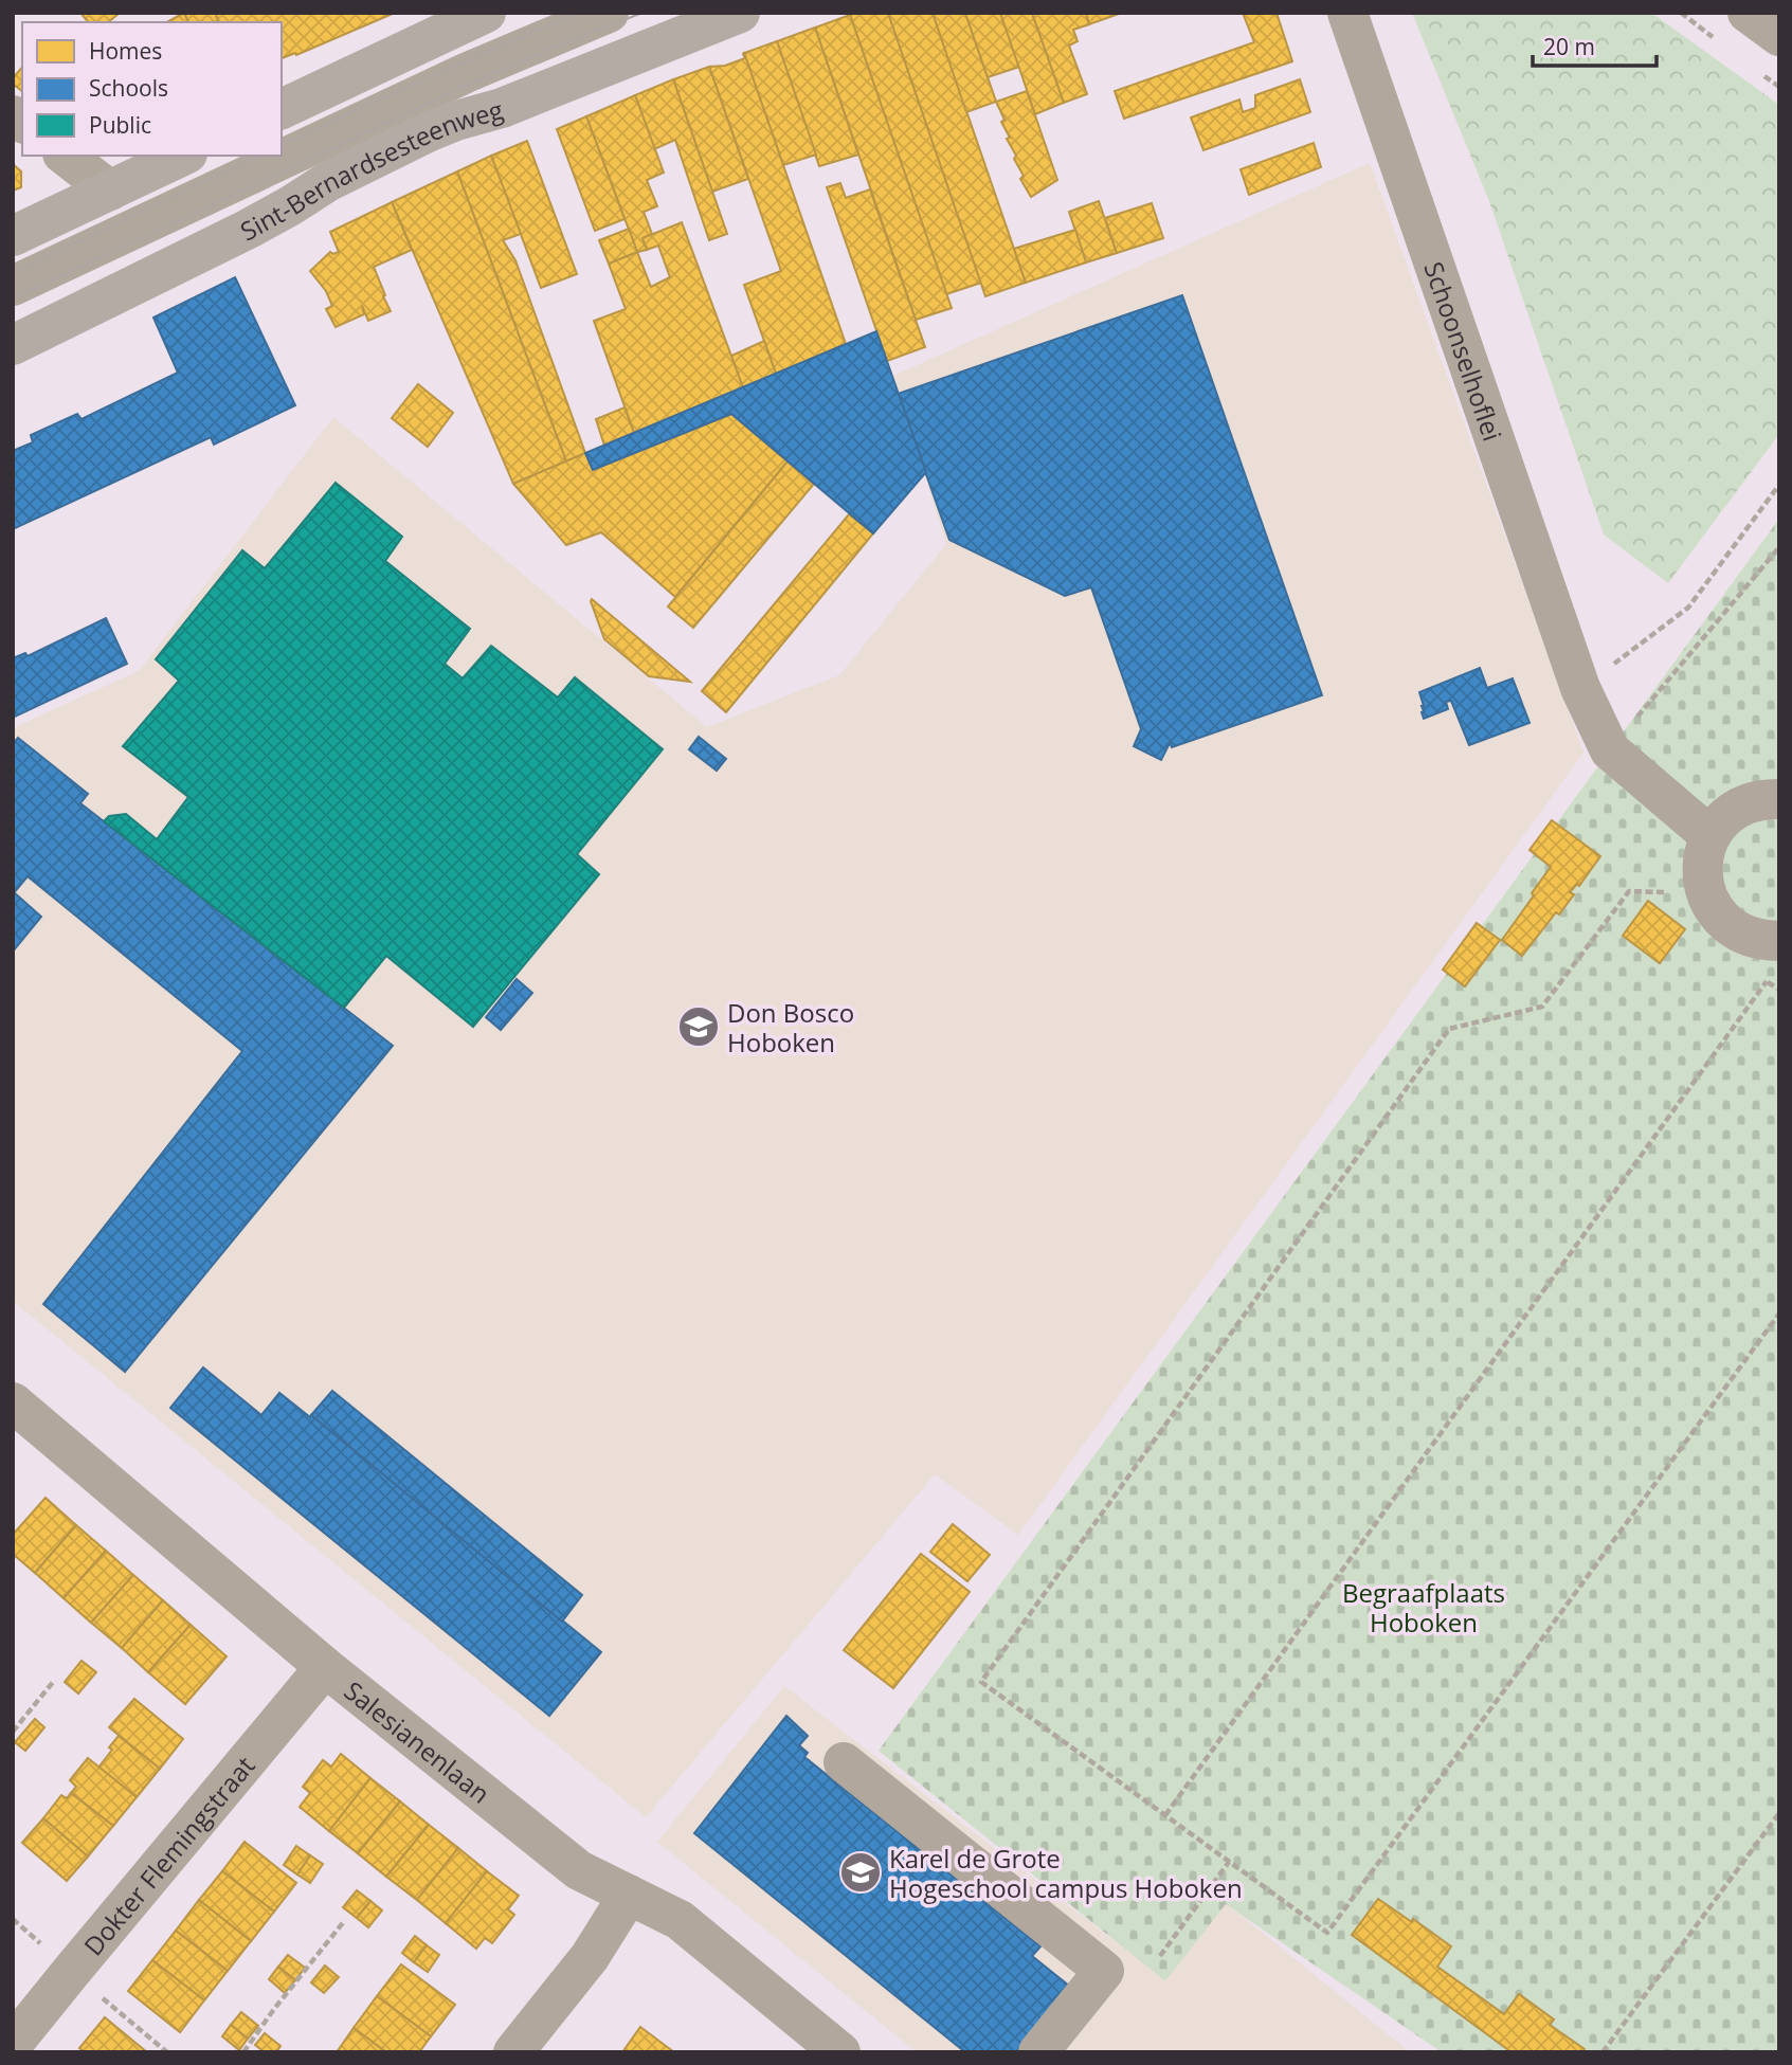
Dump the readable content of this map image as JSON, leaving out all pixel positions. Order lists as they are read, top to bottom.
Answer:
{
  "streets": {
    "main road": ["Sint-Bernardsesteenweg"],
    "street": ["Schoonselhoflei", "Salesianenlaan", "Dokter Flemingstraat"]
  },
  "crossings": [
    ["Salesianenlaan", "Dokter Flemingstraat"]
  ],
  "parks": ["Begraafplaats Hoboken"],
  "places": {
    "school or university": ["Don Bosco Hoboken", "Karel de Grote Hogeschool campus Hoboken"]
  },
  "legend": ["Homes", "Schools", "Public"],
  "scale_bar": "20 m"
}
